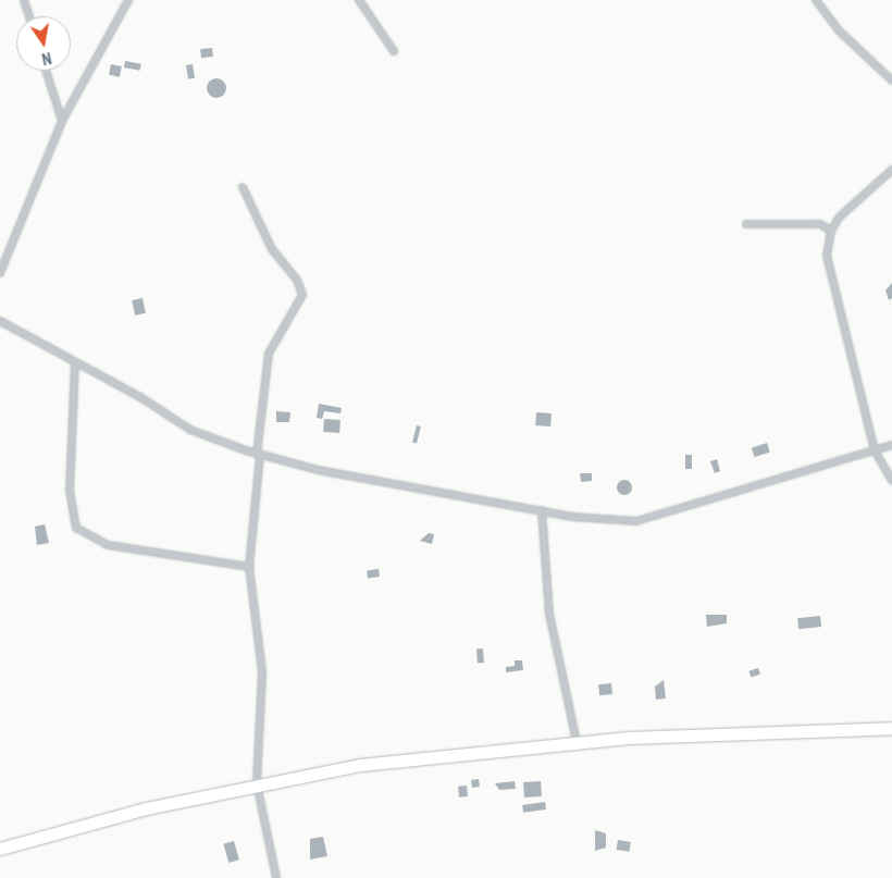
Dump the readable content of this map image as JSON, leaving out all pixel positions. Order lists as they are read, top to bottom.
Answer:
{
  "north": "bottom"
}
